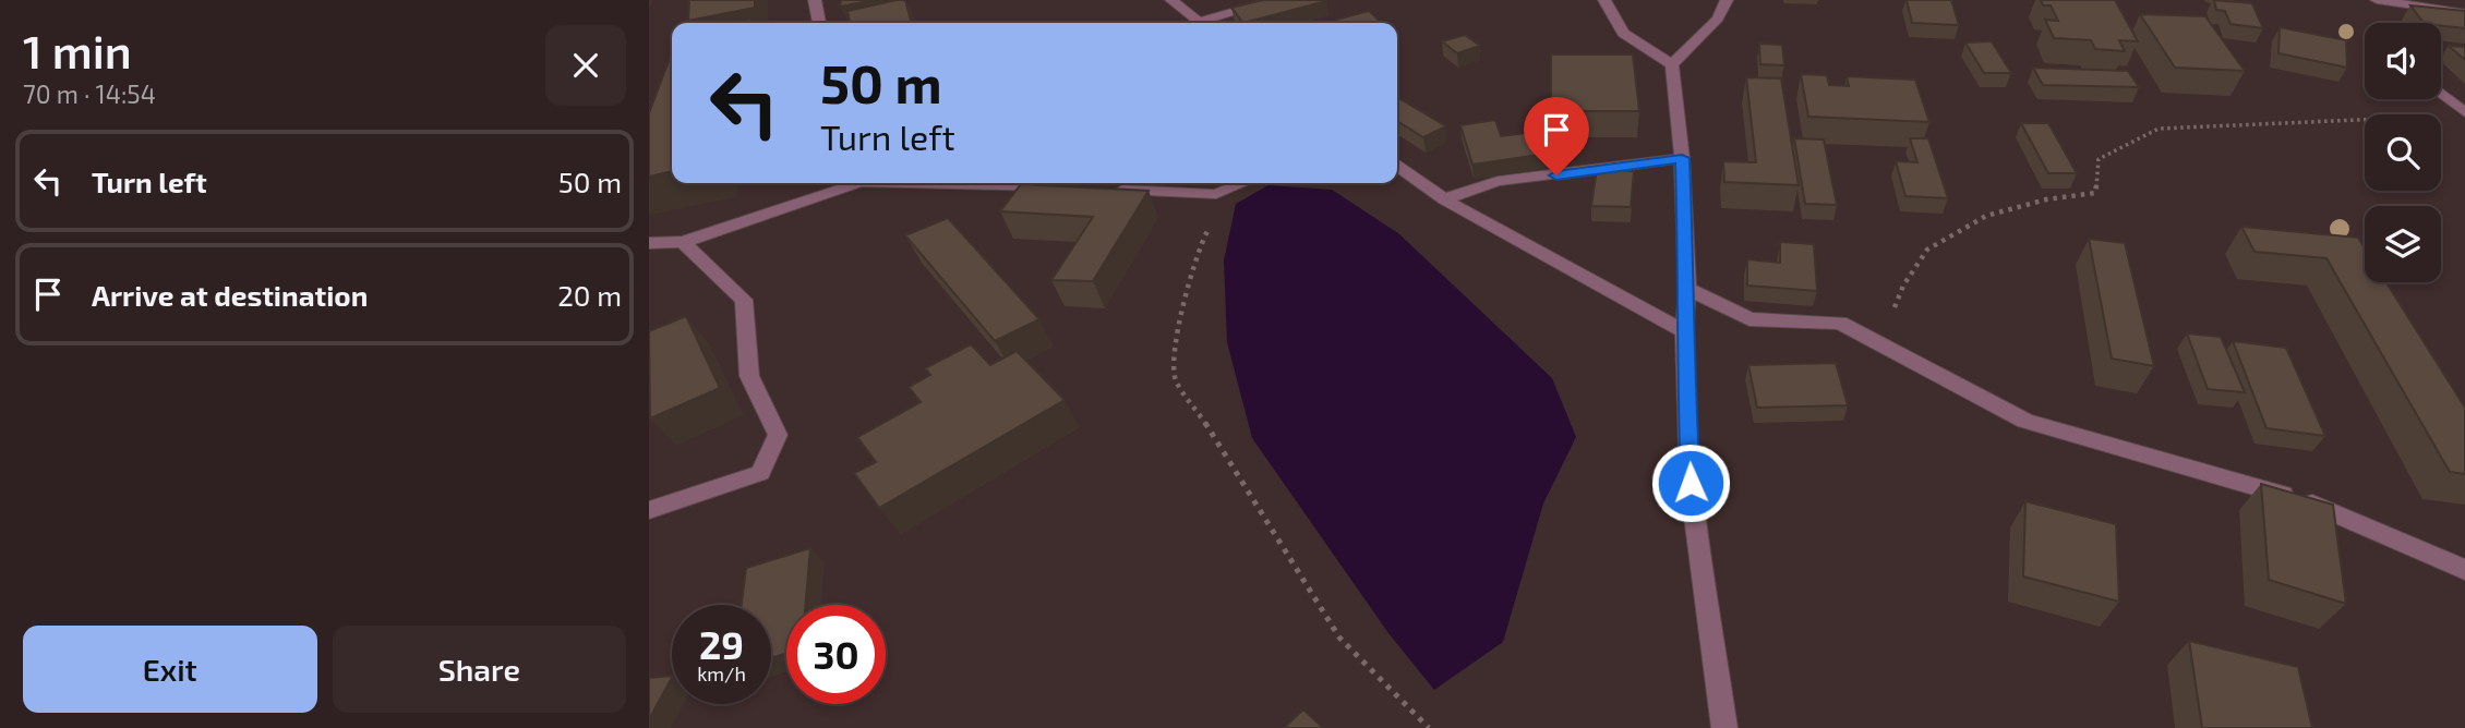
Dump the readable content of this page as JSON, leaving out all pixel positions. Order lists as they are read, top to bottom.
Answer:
{
  "page": {
    "heading": ["1 min", "70 m · 14:54"],
    "turn": ["50 m", "Turn left"],
    "list": [
      {
        "name": "Turn left",
        "value": "50 m"
      },
      {
        "name": "Arrive at destination",
        "value": "20 m"
      }
    ],
    "speed": "29 km/h",
    "limit": "30",
    "buttons": ["Exit", "Share"]
  }
}
